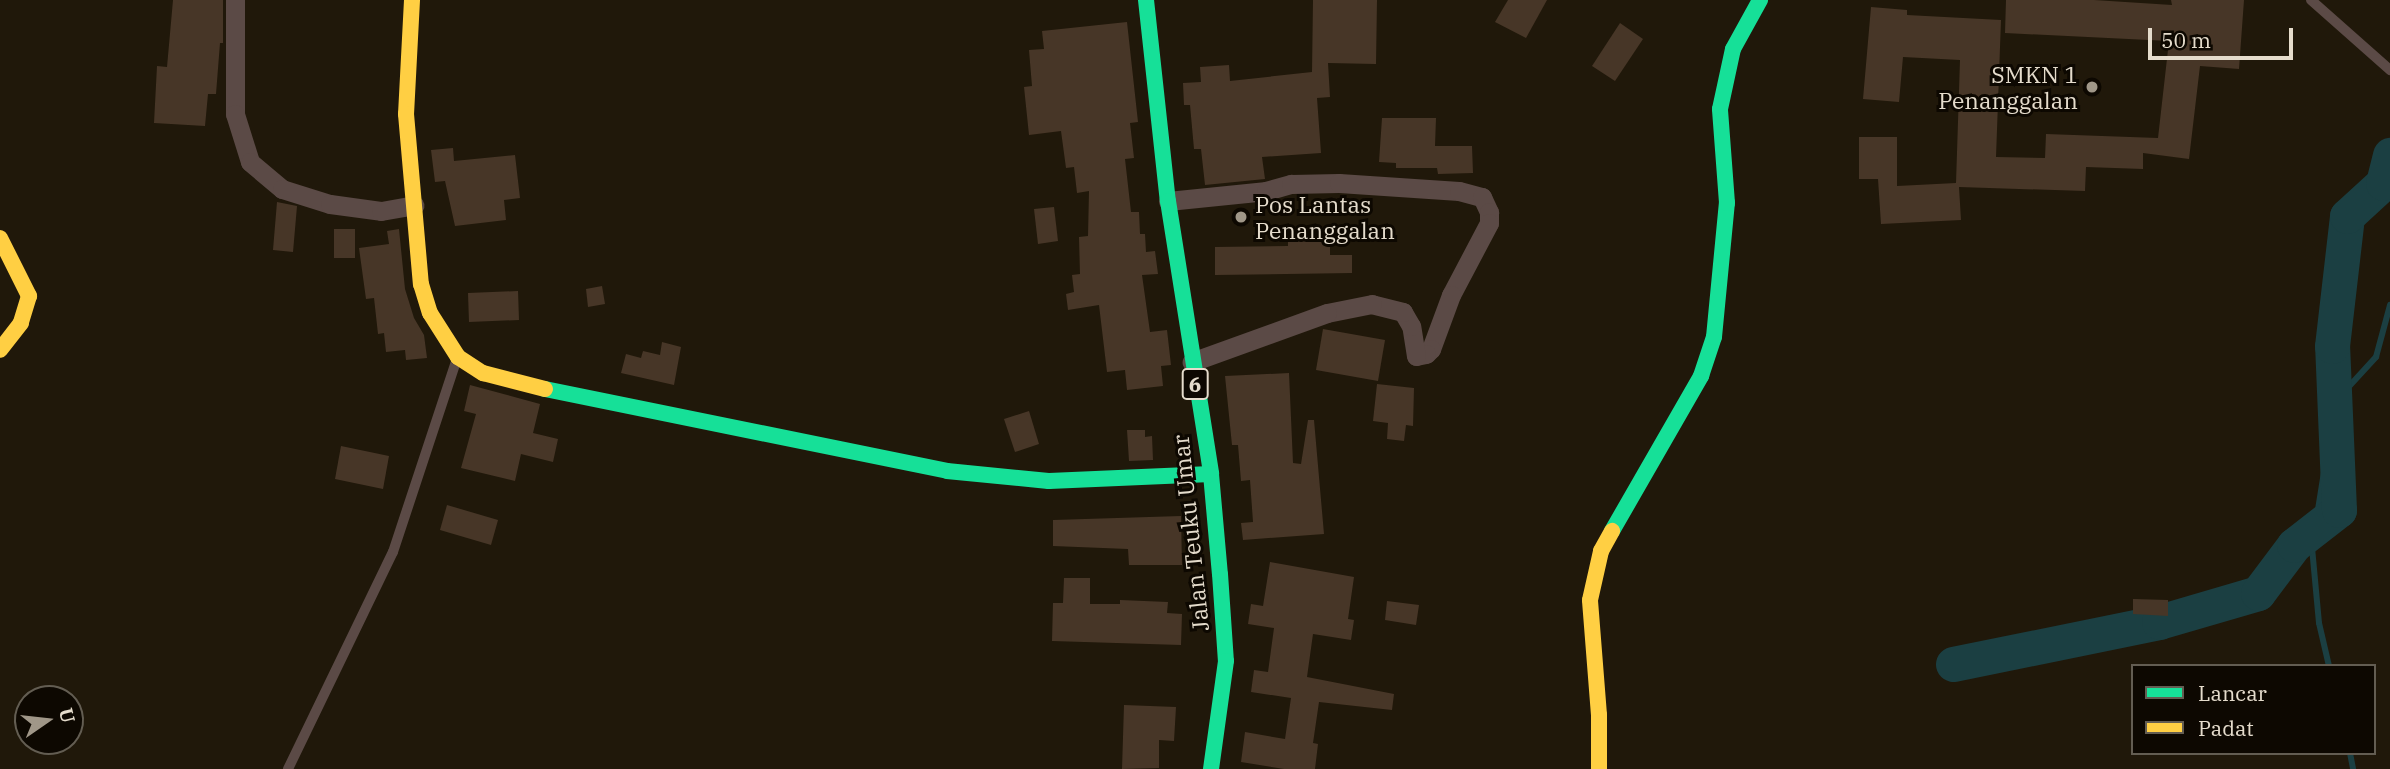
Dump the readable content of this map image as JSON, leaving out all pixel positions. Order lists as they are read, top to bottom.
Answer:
{
  "streets": {
    "main road": ["6", "Jalan Teuku Umar"]
  },
  "places": ["SMKN 1 Penanggalan", "Pos Lantas Penanggalan"],
  "legend": ["Lancar", "Padat"],
  "scale_bar": "50 m",
  "north": "right"
}
